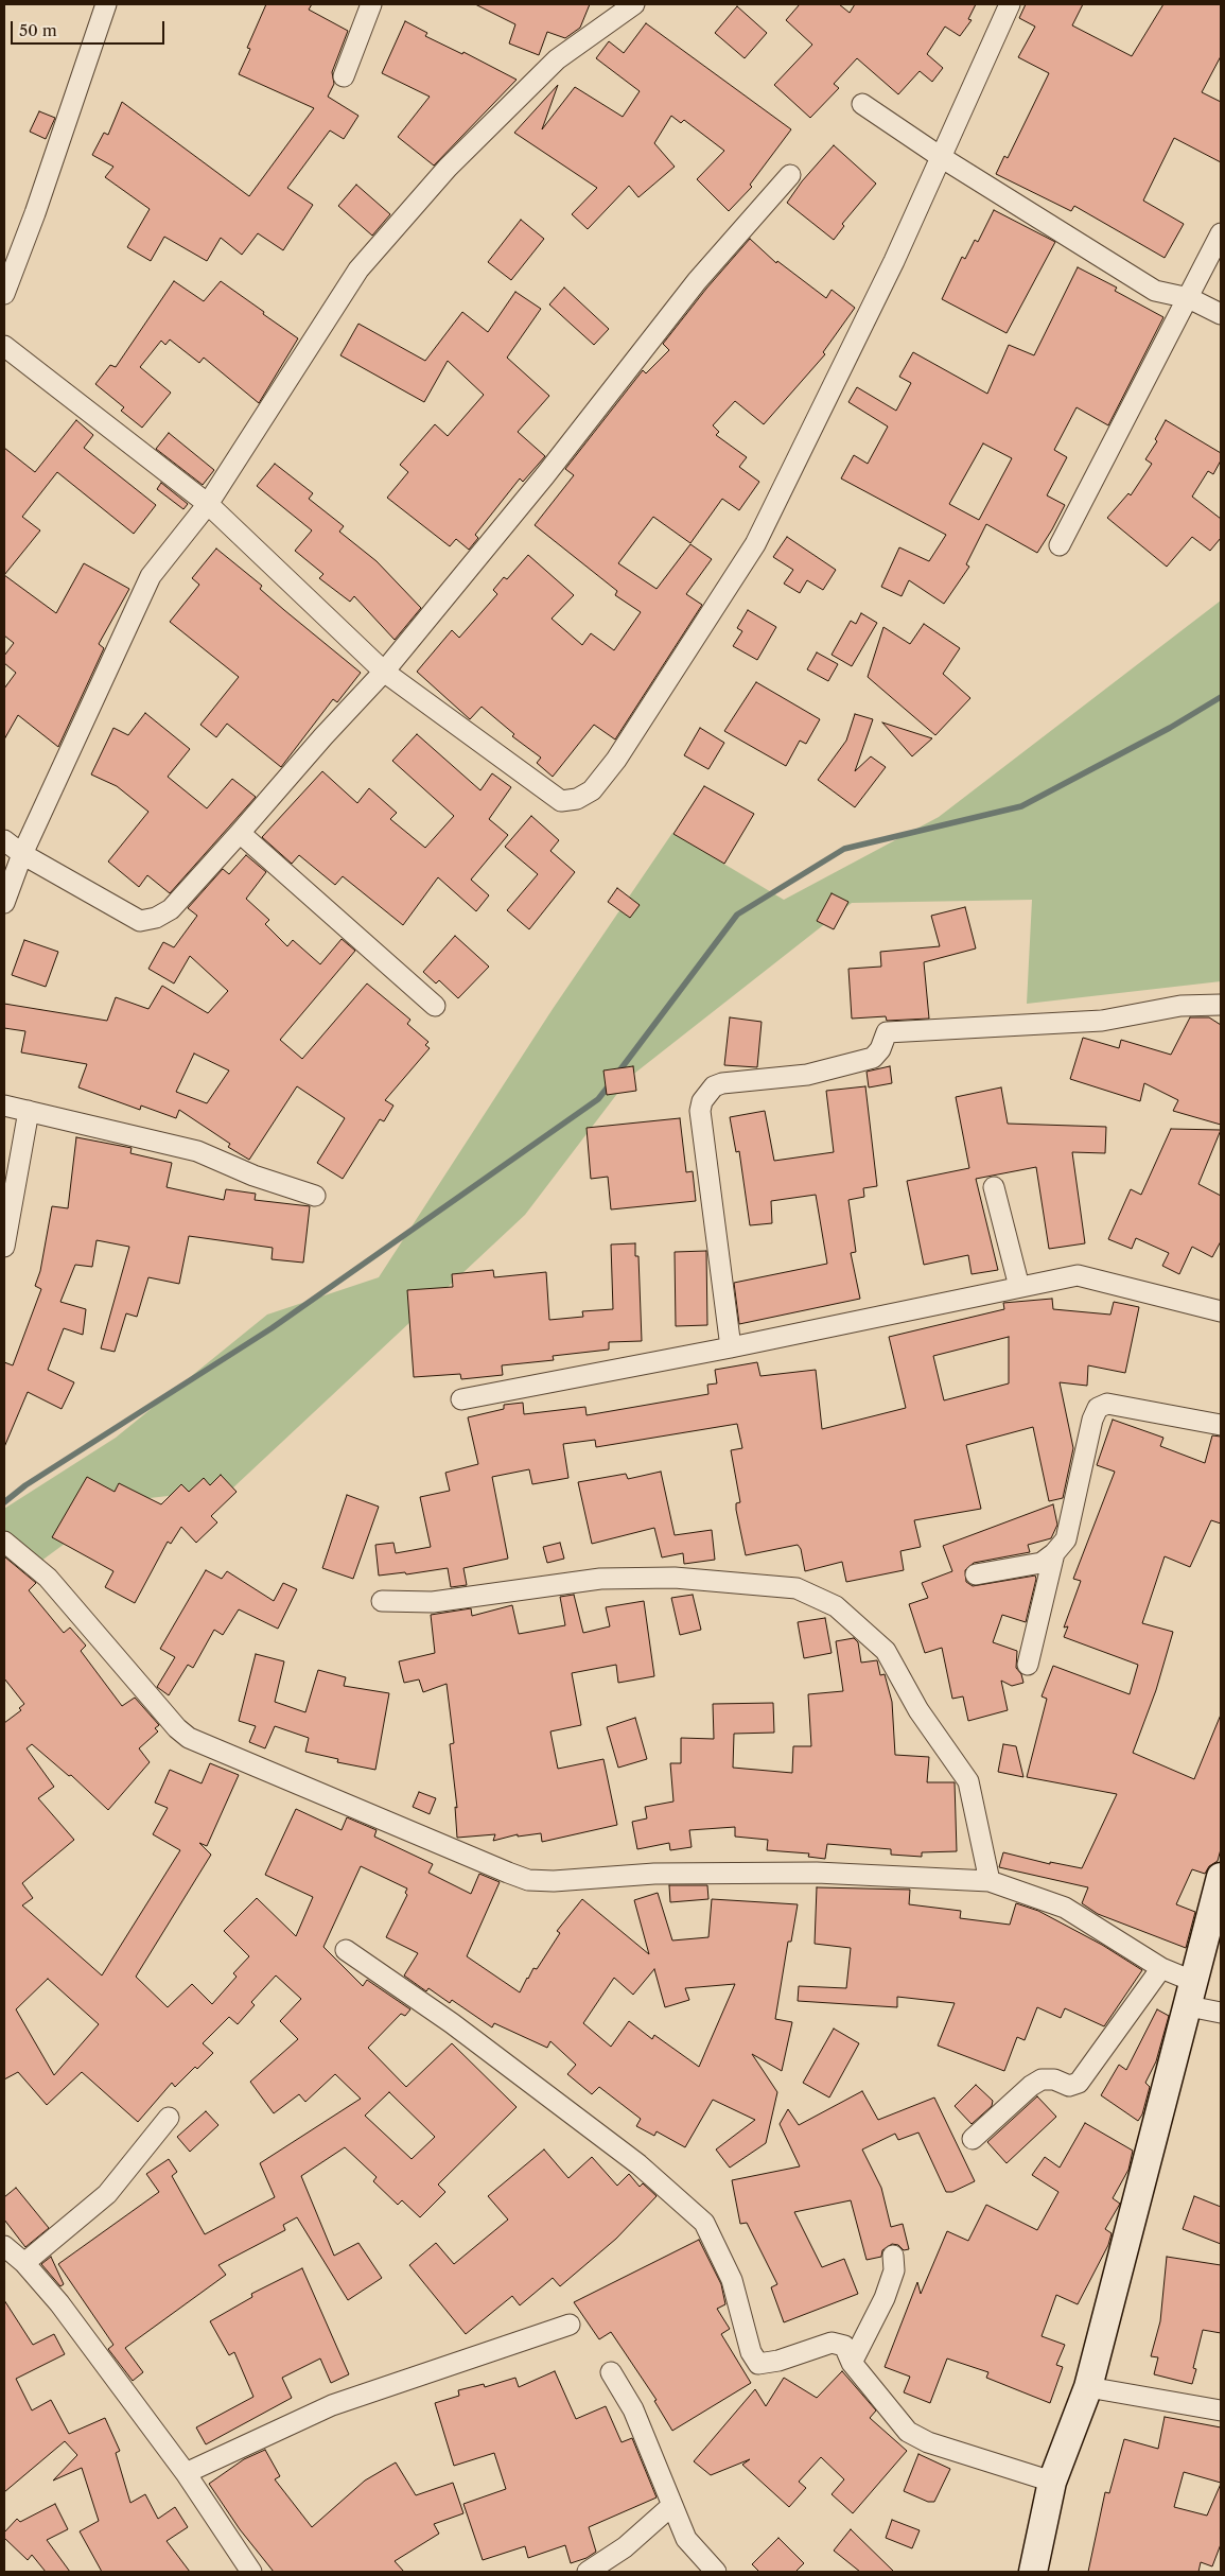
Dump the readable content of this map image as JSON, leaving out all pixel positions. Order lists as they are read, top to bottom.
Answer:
{
  "scale_bar": "50 m"
}
